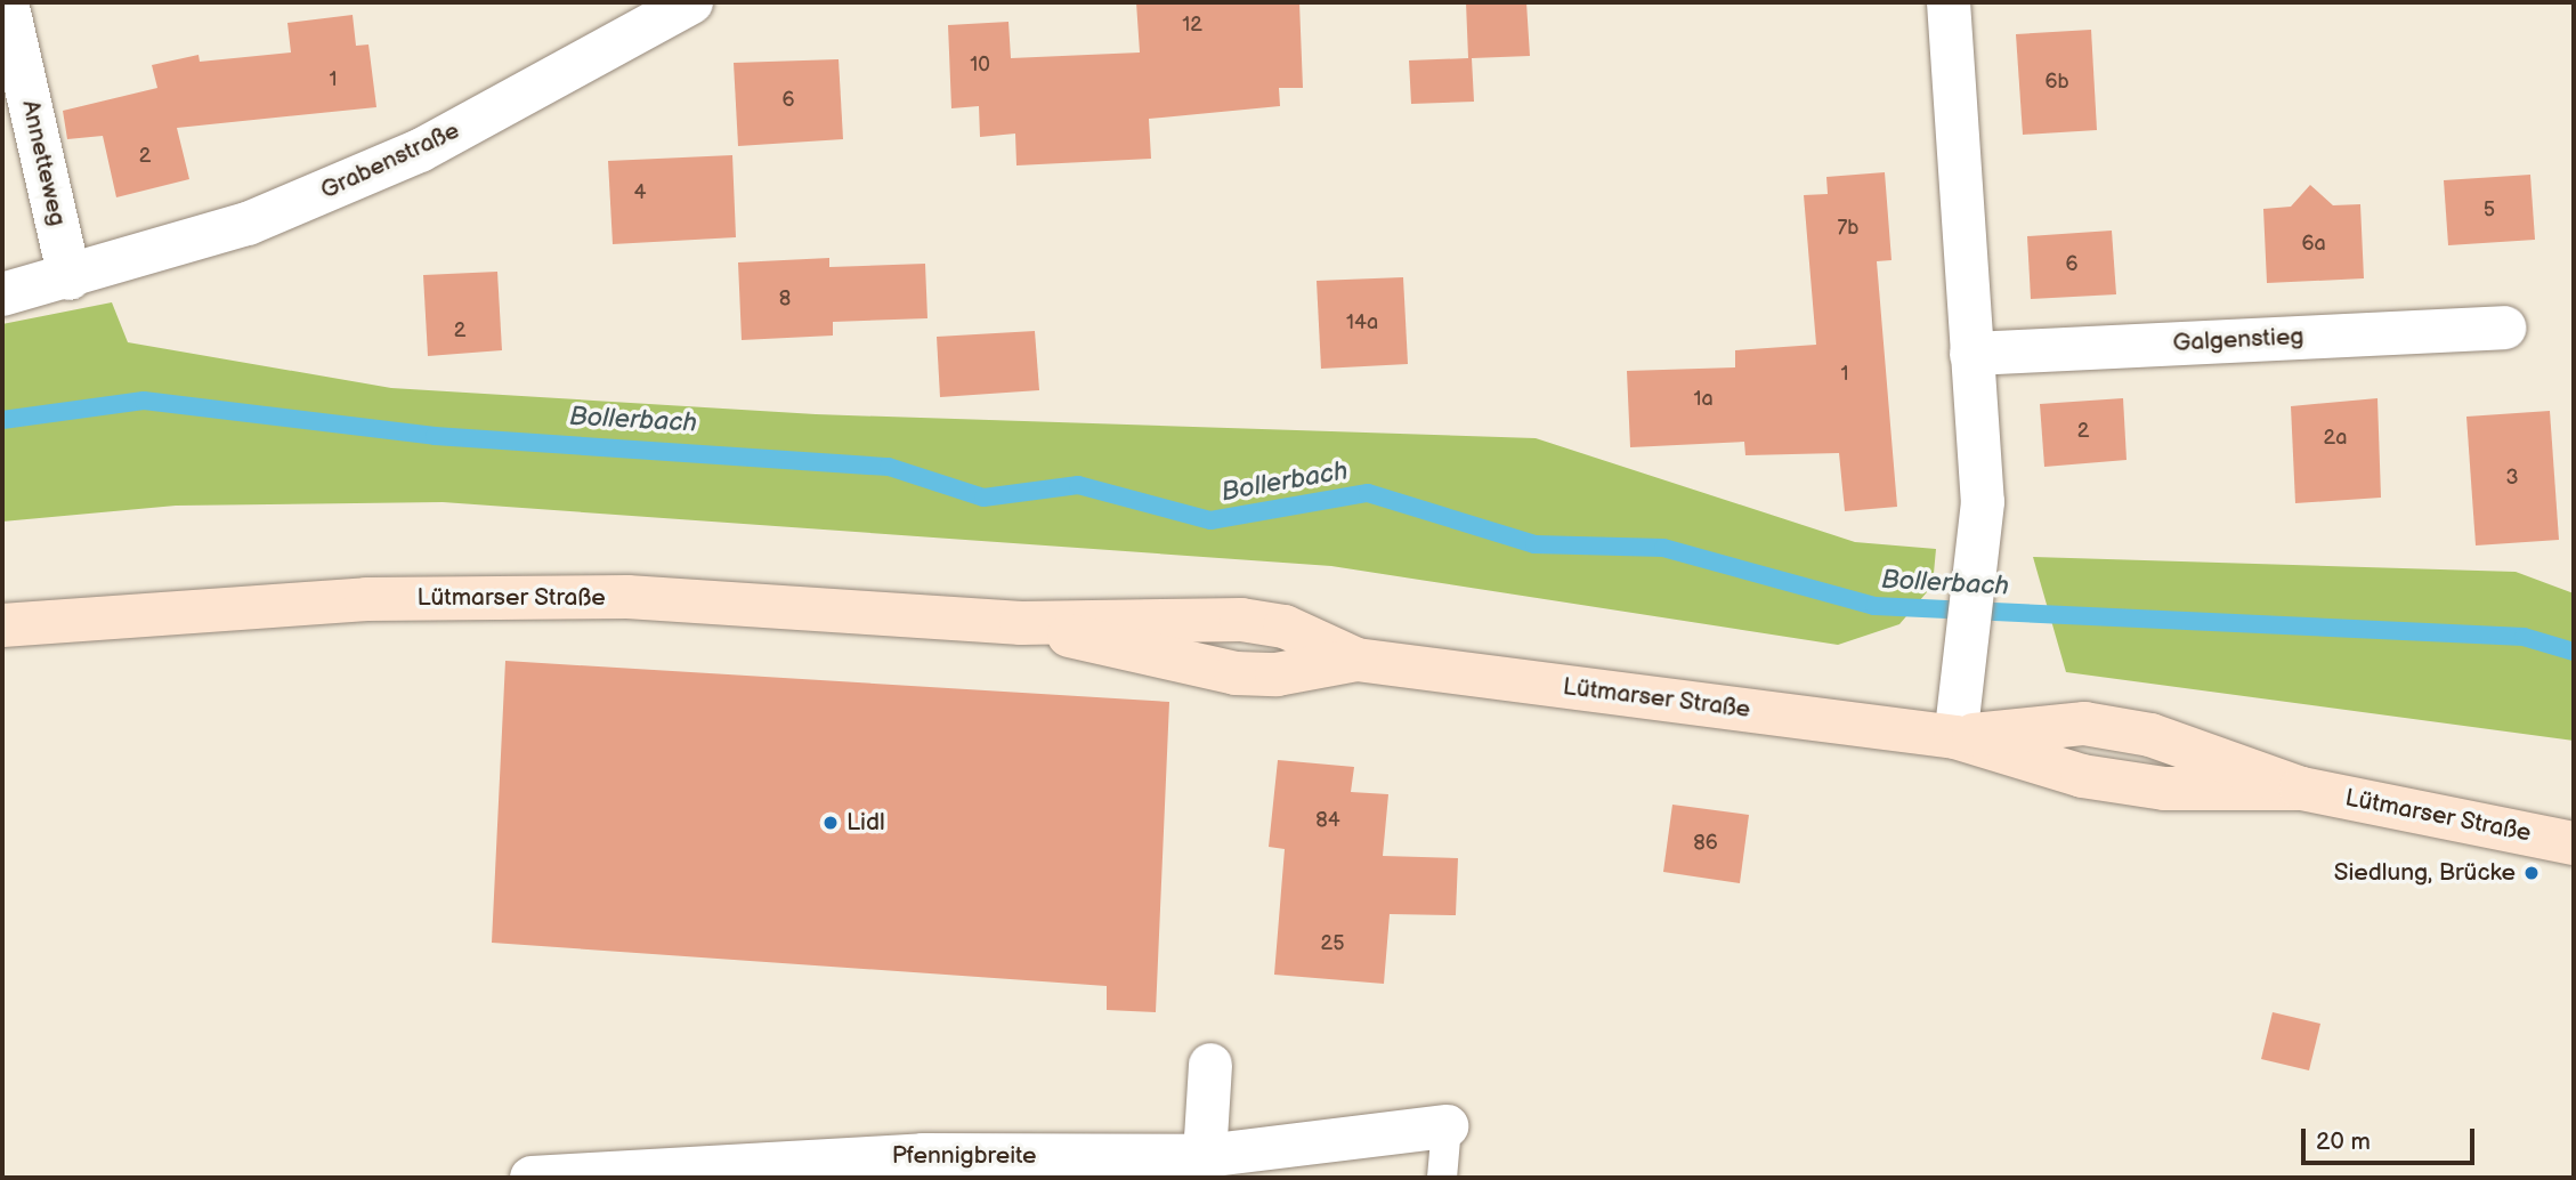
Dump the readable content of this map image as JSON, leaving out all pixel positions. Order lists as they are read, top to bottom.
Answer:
{
  "streets": {
    "main road": ["Lütmarser Straße"],
    "street": [
      "Grabenstraße",
      "Annetteweg",
      "Galgenstieg",
      "Pfennigbreite"
    ]
  },
  "crossings": [
    ["Grabenstraße", "Annetteweg"]
  ],
  "water": ["Bollerbach"],
  "places": ["Lidl", "Siedlung, Brücke"],
  "house_numbers": [
    "12",
    "10",
    "1",
    "6b",
    "6",
    "2",
    "4",
    "5",
    "7b",
    "6a",
    "6",
    "8",
    "14a",
    "2",
    "1",
    "1a",
    "2",
    "2a",
    "3",
    "84",
    "86",
    "25"
  ],
  "scale_bar": "20 m"
}
